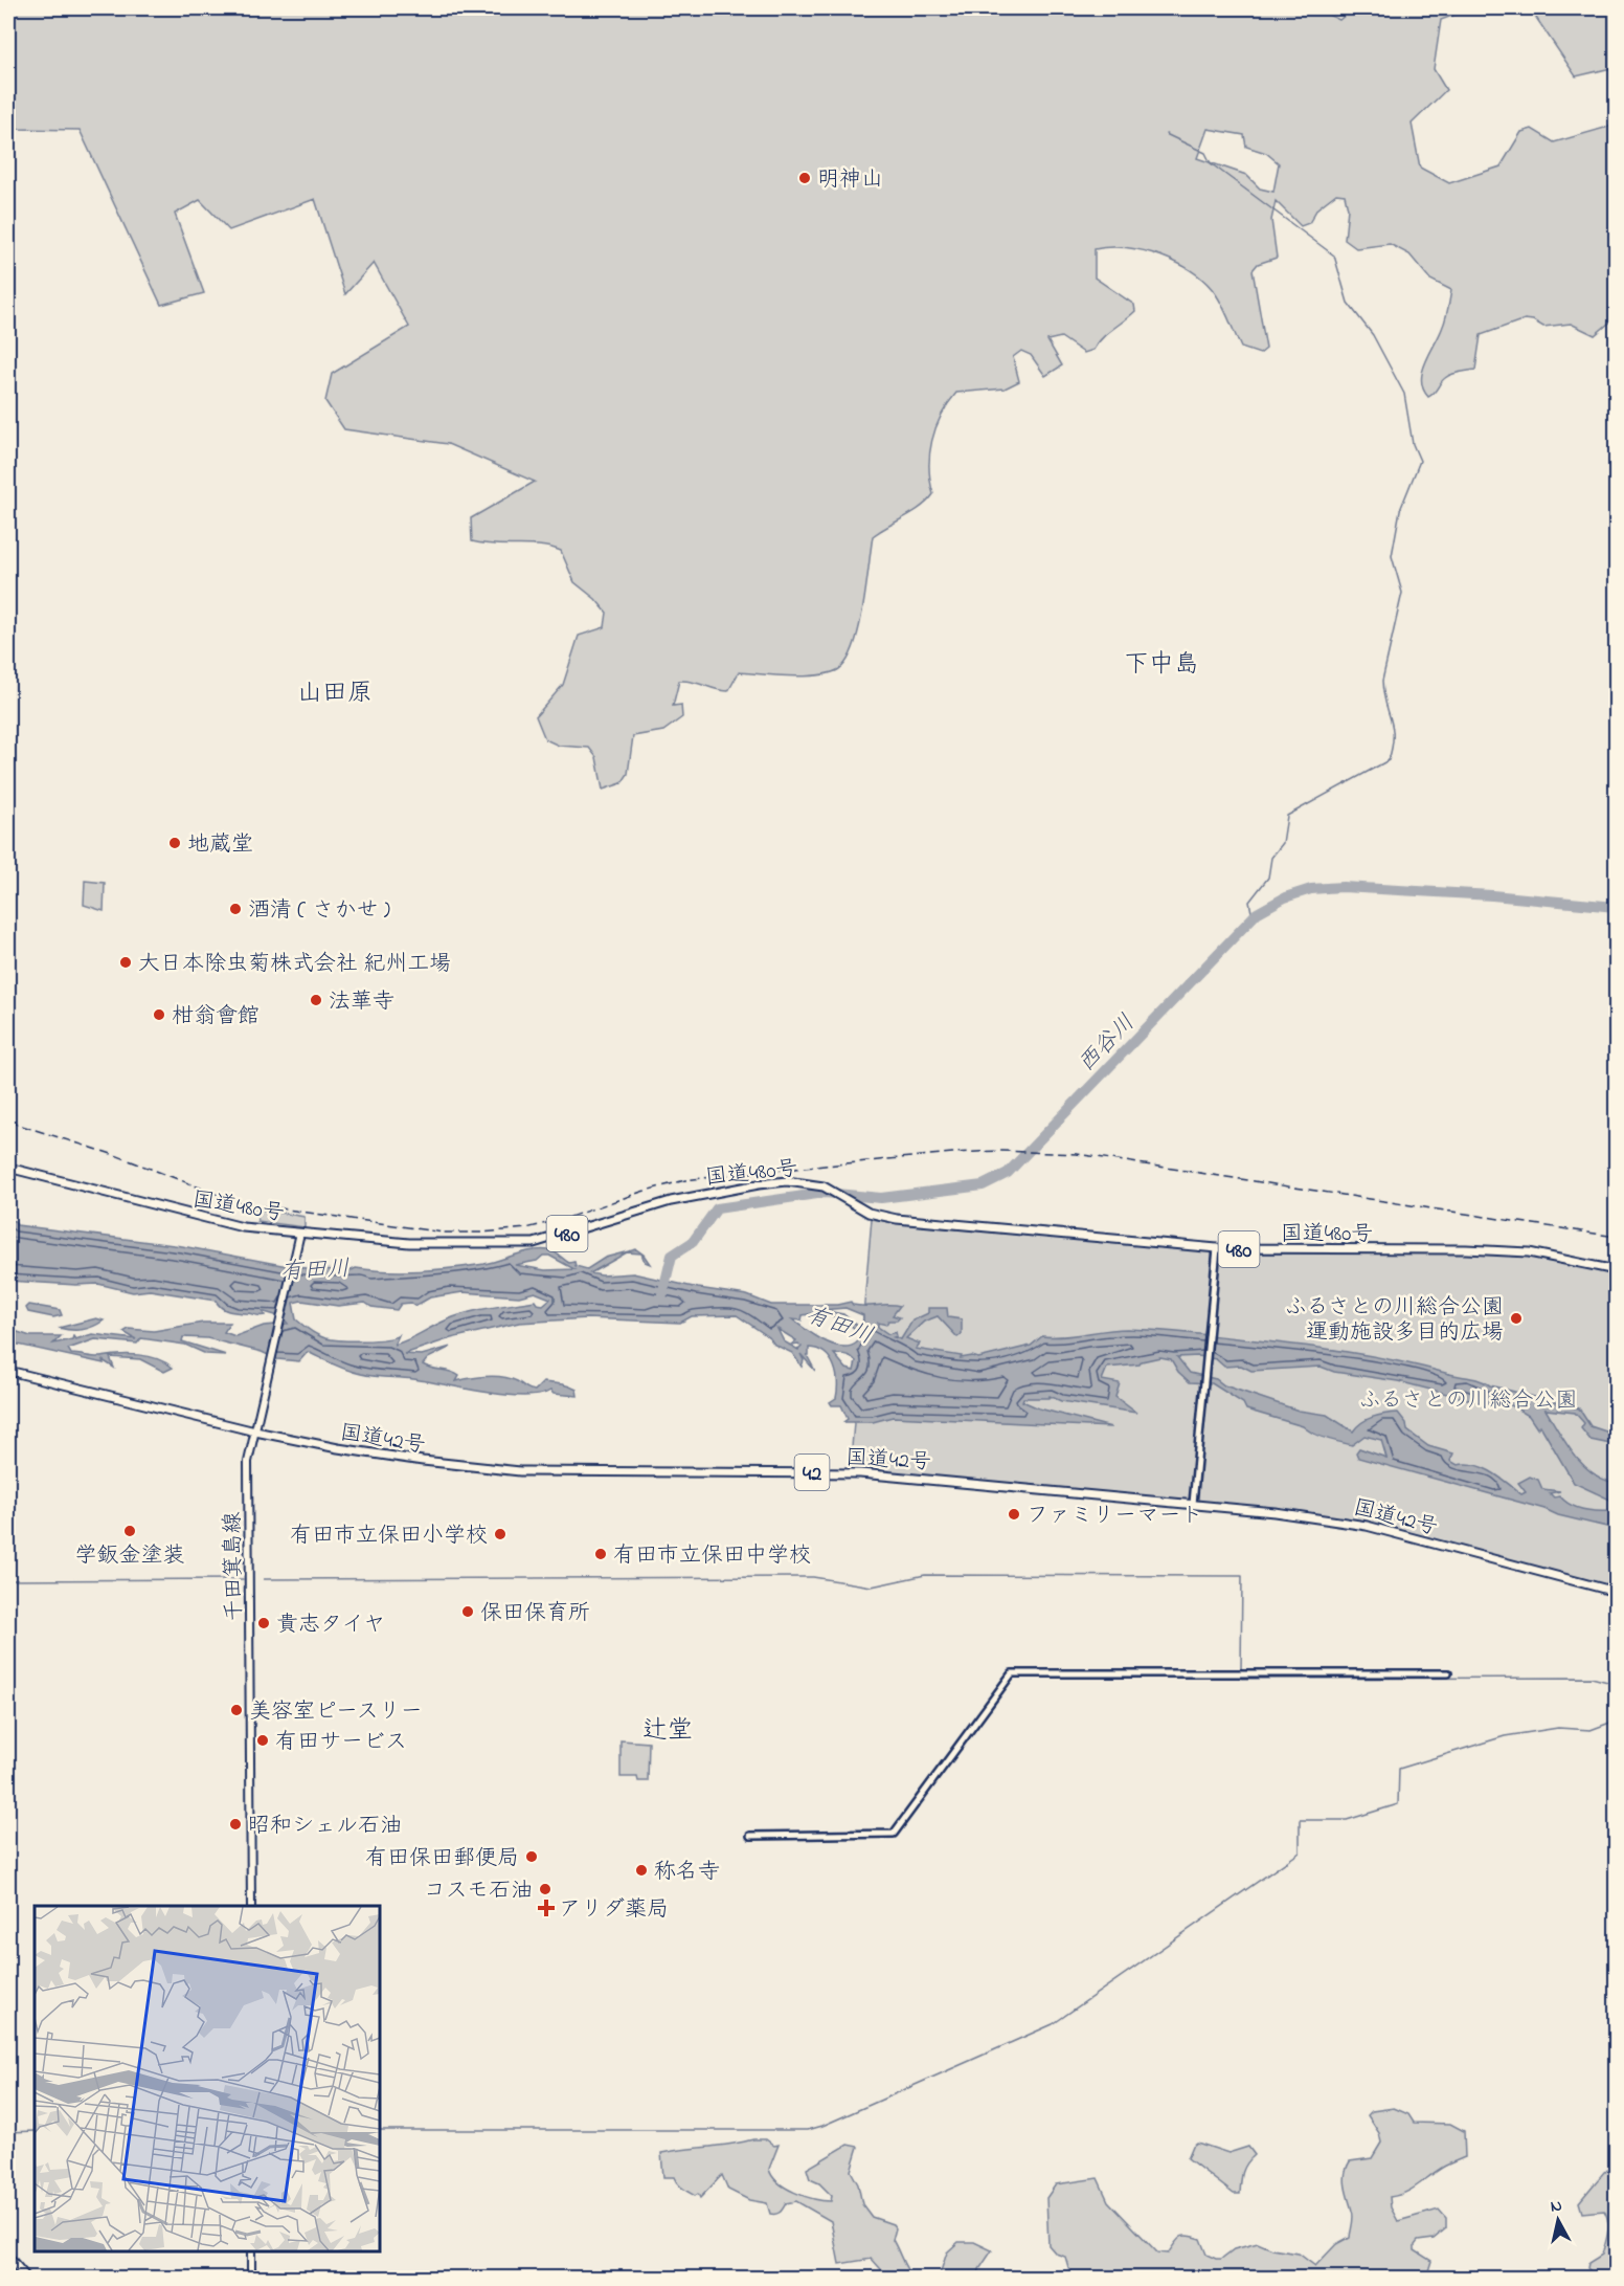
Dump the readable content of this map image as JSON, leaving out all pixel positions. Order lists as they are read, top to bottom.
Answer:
{
  "streets": {
    "main road": [
      "国道480号",
      "480",
      "国道42号",
      "42",
      "千田箕島線"
    ]
  },
  "crossings": [
    ["国道480号", "千田箕島線"],
    ["国道42号", "千田箕島線"]
  ],
  "districts": ["下中島", "山田原", "辻堂"],
  "water": ["西谷川", "有田川"],
  "parks": ["ふるさとの川総合公園"],
  "places": {
    "other": [
      "明神山",
      "地蔵堂",
      "酒清 ( さかせ )",
      "大日本除虫菊株式会社 紀州工場",
      "法華寺",
      "柑翁會館",
      "ふるさとの川総合公園 運動施設多目的広場",
      "ファミリーマート",
      "学鈑金塗装",
      "有田市立保田小学校",
      "有田市立保田中学校",
      "保田保育所",
      "貴志タイヤ",
      "美容室ピースリー",
      "有田サービス",
      "昭和シェル石油",
      "有田保田郵便局",
      "称名寺",
      "コスモ石油"
    ],
    "health": ["アリダ薬局"]
  },
  "north": "top"
}
